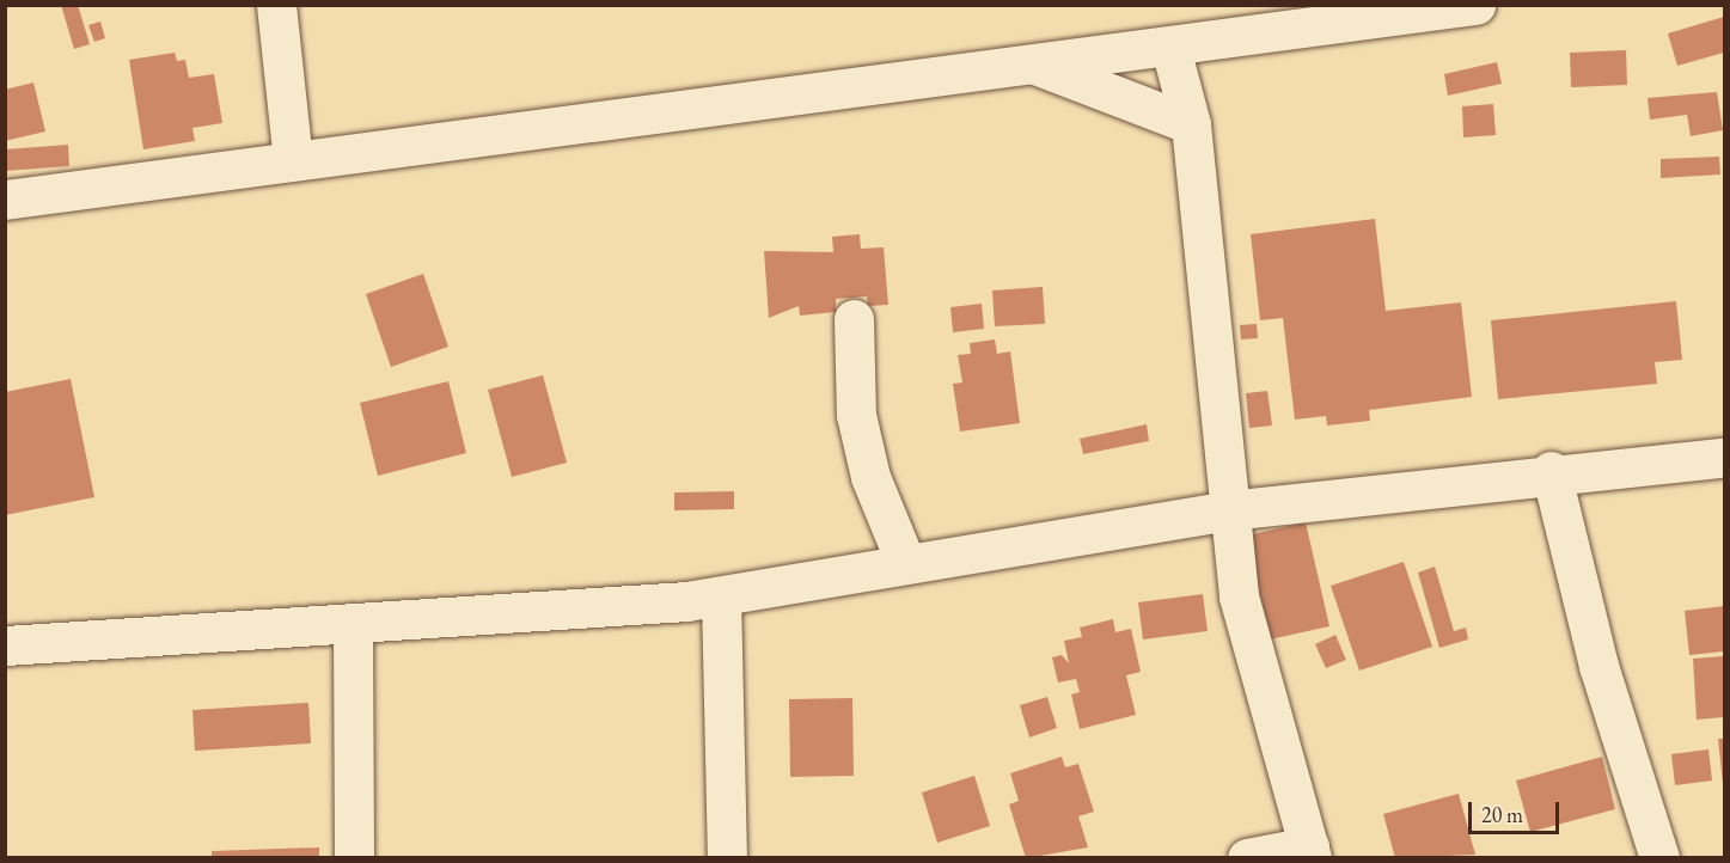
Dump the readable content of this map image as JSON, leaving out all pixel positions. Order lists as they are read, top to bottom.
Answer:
{
  "scale_bar": "20 m"
}
